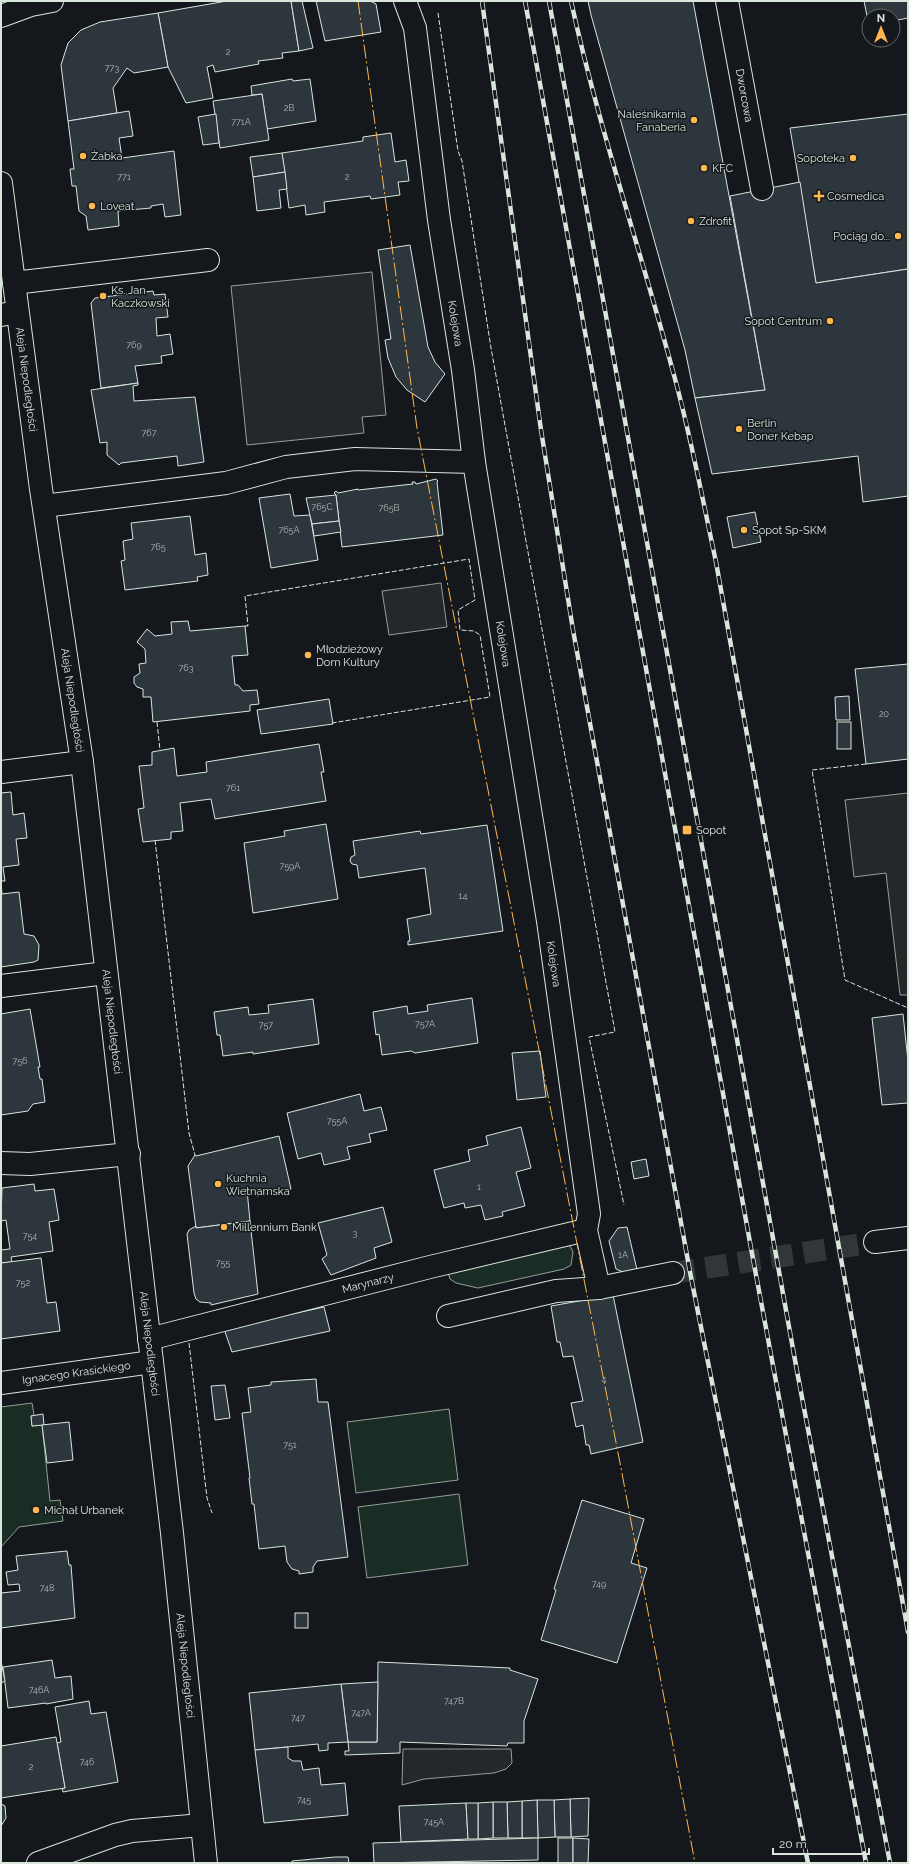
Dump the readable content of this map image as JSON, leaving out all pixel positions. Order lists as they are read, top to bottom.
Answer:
{
  "streets": {
    "street": [
      "Dworcowa",
      "Kolejowa",
      "Aleja Niepodległości",
      "Marynarzy",
      "Ignacego Krasickiego"
    ]
  },
  "crossings": [
    ["Kolejowa", "Marynarzy"],
    ["Aleja Niepodległości", "Marynarzy"],
    ["Aleja Niepodległości", "Ignacego Krasickiego"]
  ],
  "places": {
    "other": [
      "Naleśnikarnia Fanaberia",
      "Żabka",
      "Sopoteka",
      "KFC",
      "Loveat",
      "Zdrofit",
      "Pociąg do...",
      "Ks. Jan Kaczkowski",
      "Sopot Centrum",
      "Berlin Doner Kebap",
      "Sopot Sp-SKM",
      "Młodzieżowy Dom Kultury",
      "Kuchnia Wietnamska",
      "Millennium Bank",
      "Michał Urbanek"
    ],
    "health": ["Cosmedica"],
    "transit": ["Sopot"]
  },
  "house_numbers": [
    "2",
    "773",
    "2B",
    "771A",
    "771",
    "2",
    "769",
    "767",
    "765C",
    "765B",
    "765A",
    "765",
    "763",
    "20",
    "761",
    "759A",
    "14",
    "757A",
    "757",
    "756",
    "755A",
    "1",
    "3",
    "754",
    "1A",
    "755",
    "752",
    "4",
    "751",
    "749",
    "748",
    "746A",
    "747B",
    "747A",
    "747",
    "746",
    "2",
    "745",
    "745A"
  ],
  "scale_bar": "20 m",
  "north": "top"
}
